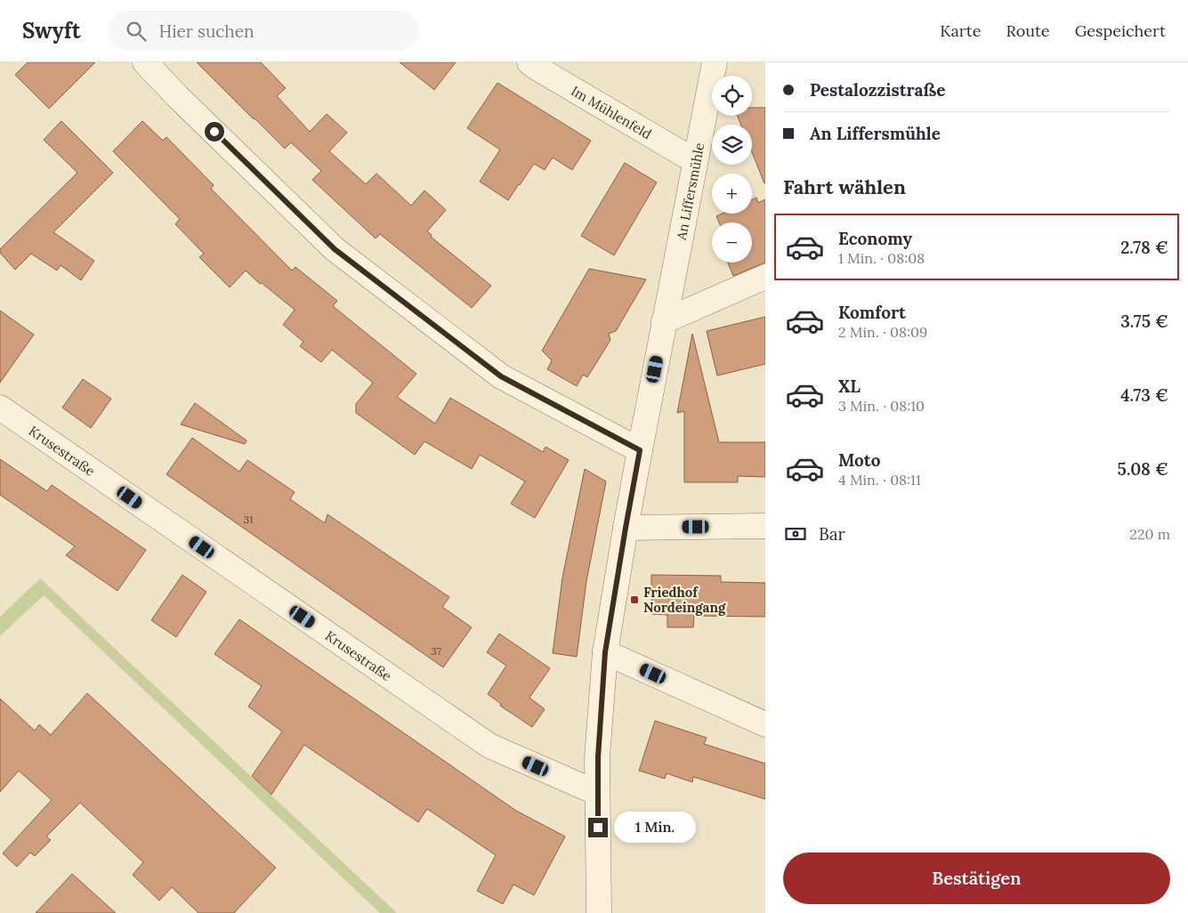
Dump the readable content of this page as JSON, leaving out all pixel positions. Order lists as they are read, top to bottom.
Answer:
{
  "streets": {
    "street": ["Im Mühlenfeld", "An Liffersmühle", "Krusestraße"]
  },
  "crossings": [
    ["Im Mühlenfeld", "An Liffersmühle"],
    ["An Liffersmühle", "Krusestraße"]
  ],
  "places": {
    "transit": ["Friedhof Nordeingang"]
  },
  "house_numbers": ["31", "37"],
  "page": {
    "header": "Swyft",
    "search": "Hier suchen",
    "nav": ["Karte", "Route", "Gespeichert"],
    "banner": ["Pestalozzistraße", "An Liffersmühle"],
    "map_buttons": ["+", "−"],
    "heading": "Fahrt wählen",
    "list": [
      {
        "name": "Economy",
        "note": "1 Min. · 08:08",
        "value": "2.78 €"
      },
      {
        "name": "Komfort",
        "note": "2 Min. · 08:09",
        "value": "3.75 €"
      },
      {
        "name": "XL",
        "note": "3 Min. · 08:10",
        "value": "4.73 €"
      },
      {
        "name": "Moto",
        "note": "4 Min. · 08:11",
        "value": "5.08 €"
      }
    ],
    "pay": ["Bar", "220 m"],
    "bubble": "1 Min.",
    "buttons": "Bestätigen"
  }
}
